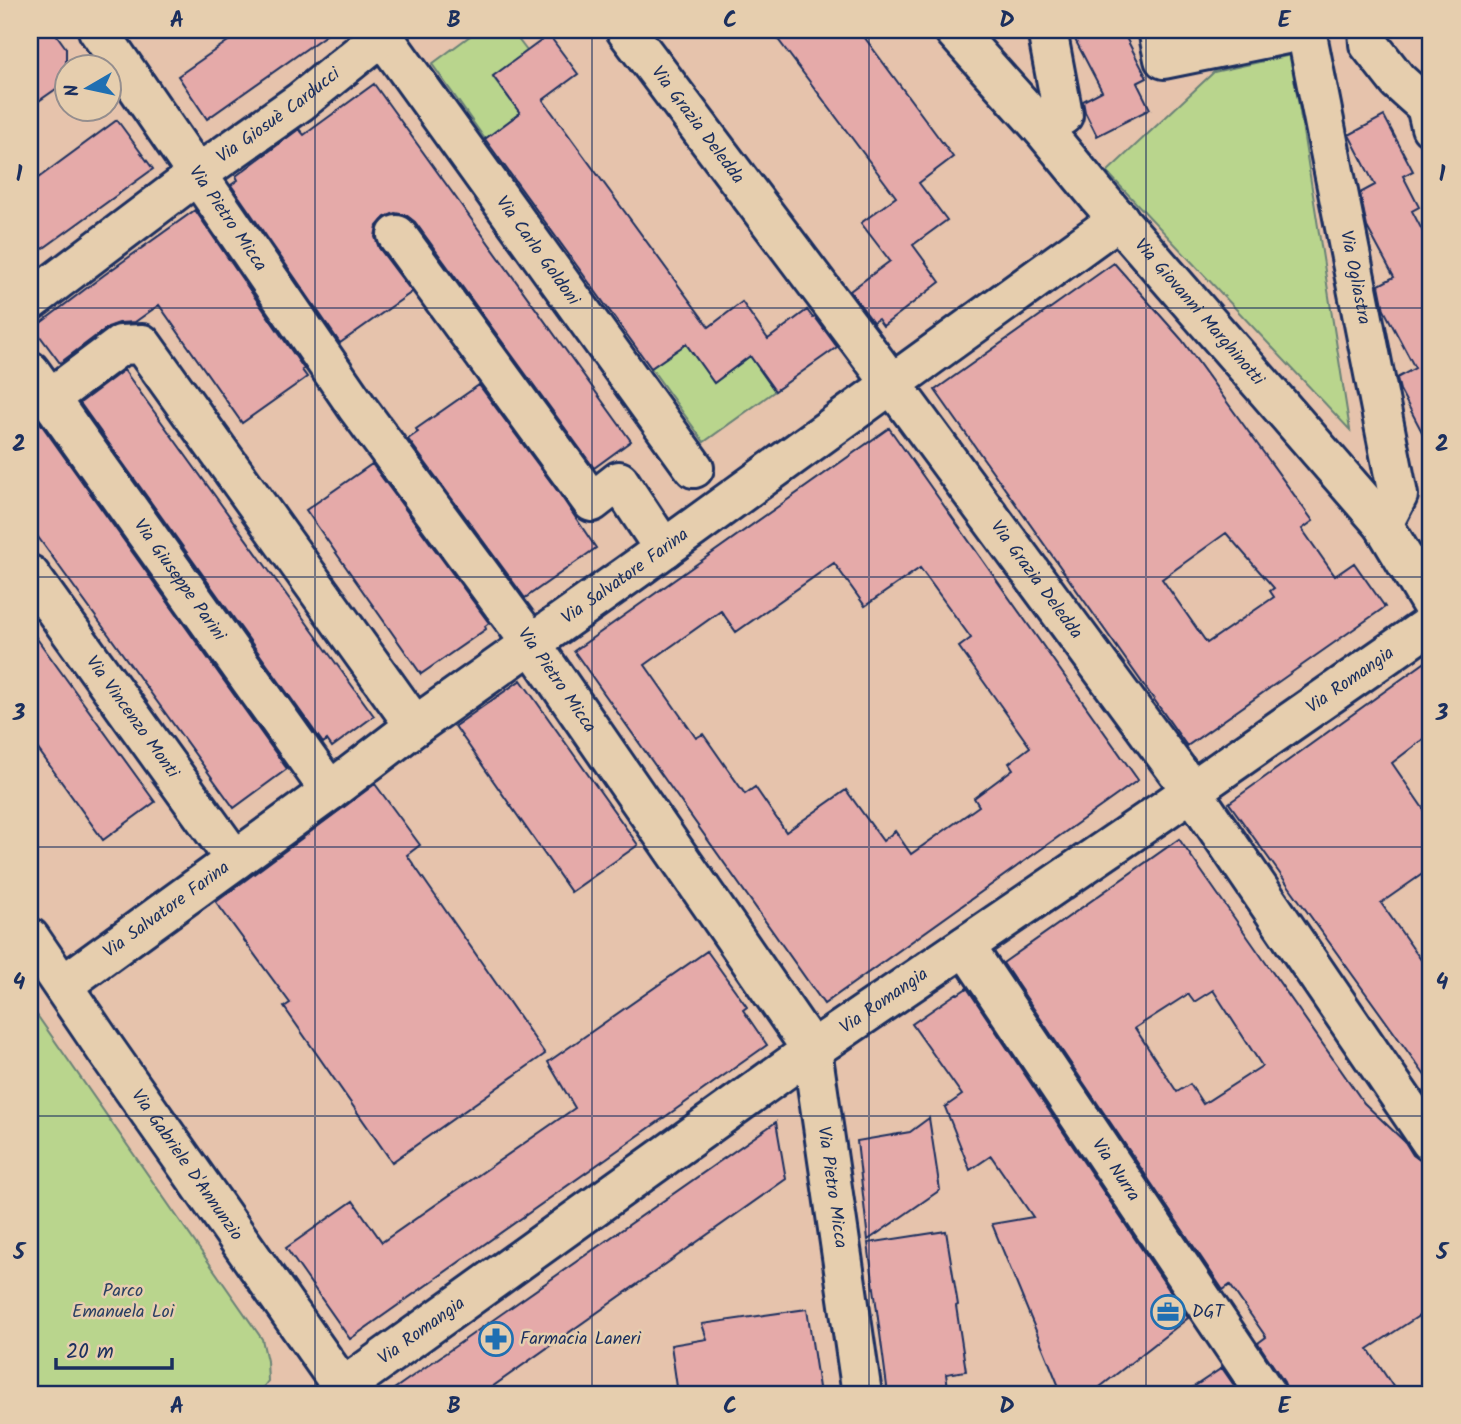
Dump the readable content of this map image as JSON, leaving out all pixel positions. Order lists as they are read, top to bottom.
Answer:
{
  "streets": {
    "street": [
      "Via Giosuè Carducci",
      "Via Grazia Deledda",
      "Via Pietro Micca",
      "Via Carlo Goldoni",
      "Via Ogliastra",
      "Via Giovanni Marghinotti",
      "Via Salvatore Farina",
      "Via Giuseppe Parini",
      "Via Romangia",
      "Via Vincenzo Monti",
      "Via Gabriele D'Annunzio",
      "Via Nurra"
    ]
  },
  "crossings": [
    ["Via Giosuè Carducci", "Via Pietro Micca"],
    ["Via Giosuè Carducci", "Via Carlo Goldoni"],
    ["Via Grazia Deledda", "Via Salvatore Farina"],
    ["Via Grazia Deledda", "Via Romangia"],
    ["Via Pietro Micca", "Via Salvatore Farina"],
    ["Via Pietro Micca", "Via Romangia"],
    ["Via Ogliastra", "Via Giovanni Marghinotti"],
    ["Via Giovanni Marghinotti", "Via Salvatore Farina"],
    ["Via Salvatore Farina", "Via Giuseppe Parini"],
    ["Via Salvatore Farina", "Via Vincenzo Monti"],
    ["Via Salvatore Farina", "Via Gabriele D'Annunzio"],
    ["Via Romangia", "Via Gabriele D'Annunzio"],
    ["Via Romangia", "Via Nurra"]
  ],
  "parks": ["Parco Emanuela Loi"],
  "places": {
    "office": ["DGT"],
    "pharmacy": ["Farmacia Laneri"]
  },
  "scale_bar": "20 m",
  "north": "left",
  "grid": {
    "columns": [
      "A",
      "B",
      "C",
      "D",
      "E"
    ],
    "rows": [
      "1",
      "2",
      "3",
      "4",
      "5"
    ]
  }
}
